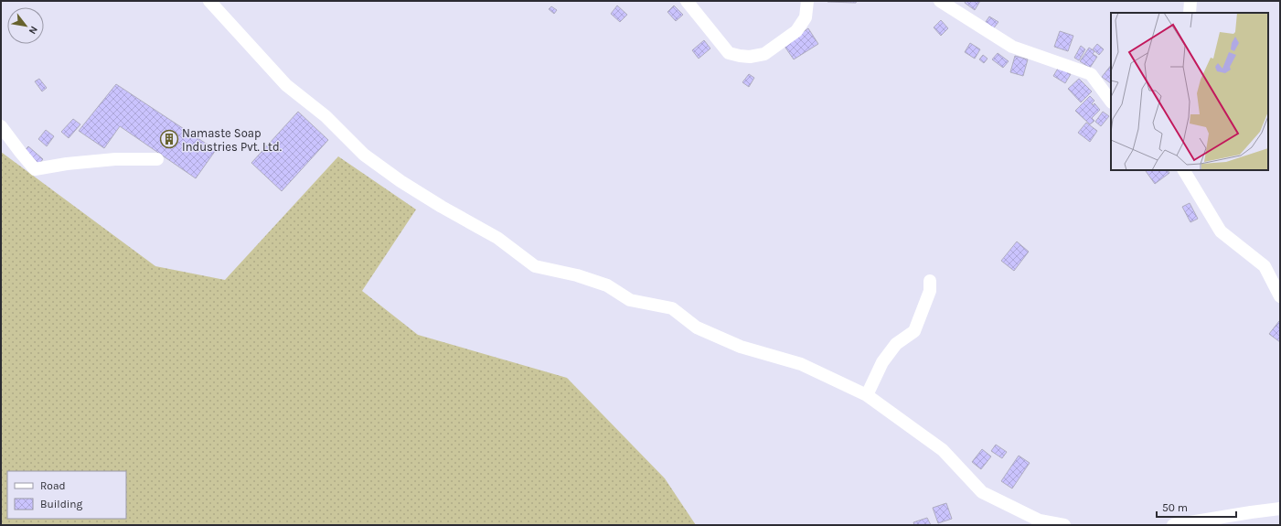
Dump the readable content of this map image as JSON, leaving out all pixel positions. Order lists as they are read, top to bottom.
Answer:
{
  "places": {
    "building": ["Namaste Soap Industries Pvt. Ltd."]
  },
  "legend": ["Road", "Building"],
  "scale_bar": "50 m",
  "north": "bottom right"
}
